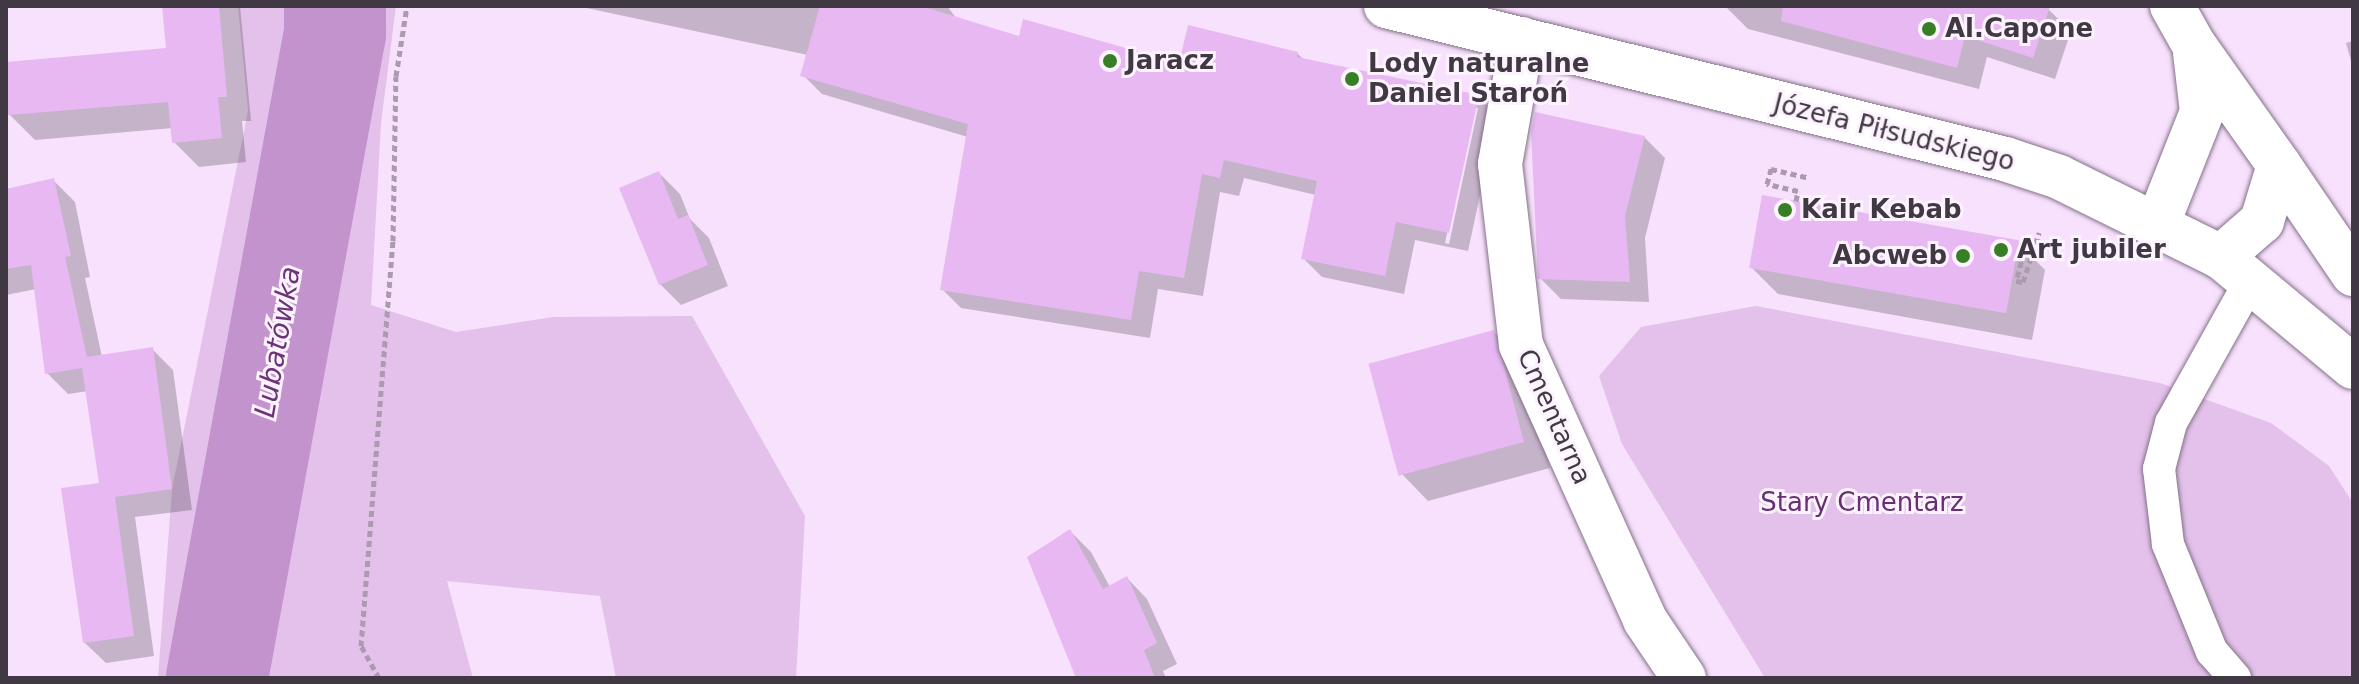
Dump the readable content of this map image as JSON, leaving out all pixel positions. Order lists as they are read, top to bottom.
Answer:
{
  "streets": {
    "street": ["Józefa Piłsudskiego", "Cmentarna"]
  },
  "crossings": [
    ["Józefa Piłsudskiego", "Cmentarna"]
  ],
  "water": ["Lubatówka"],
  "parks": ["Stary Cmentarz"],
  "places": [
    "Al.Capone",
    "Jaracz",
    "Lody naturalne Daniel Staroń",
    "Kair Kebab",
    "Art jubiler",
    "Abcweb"
  ]
}
